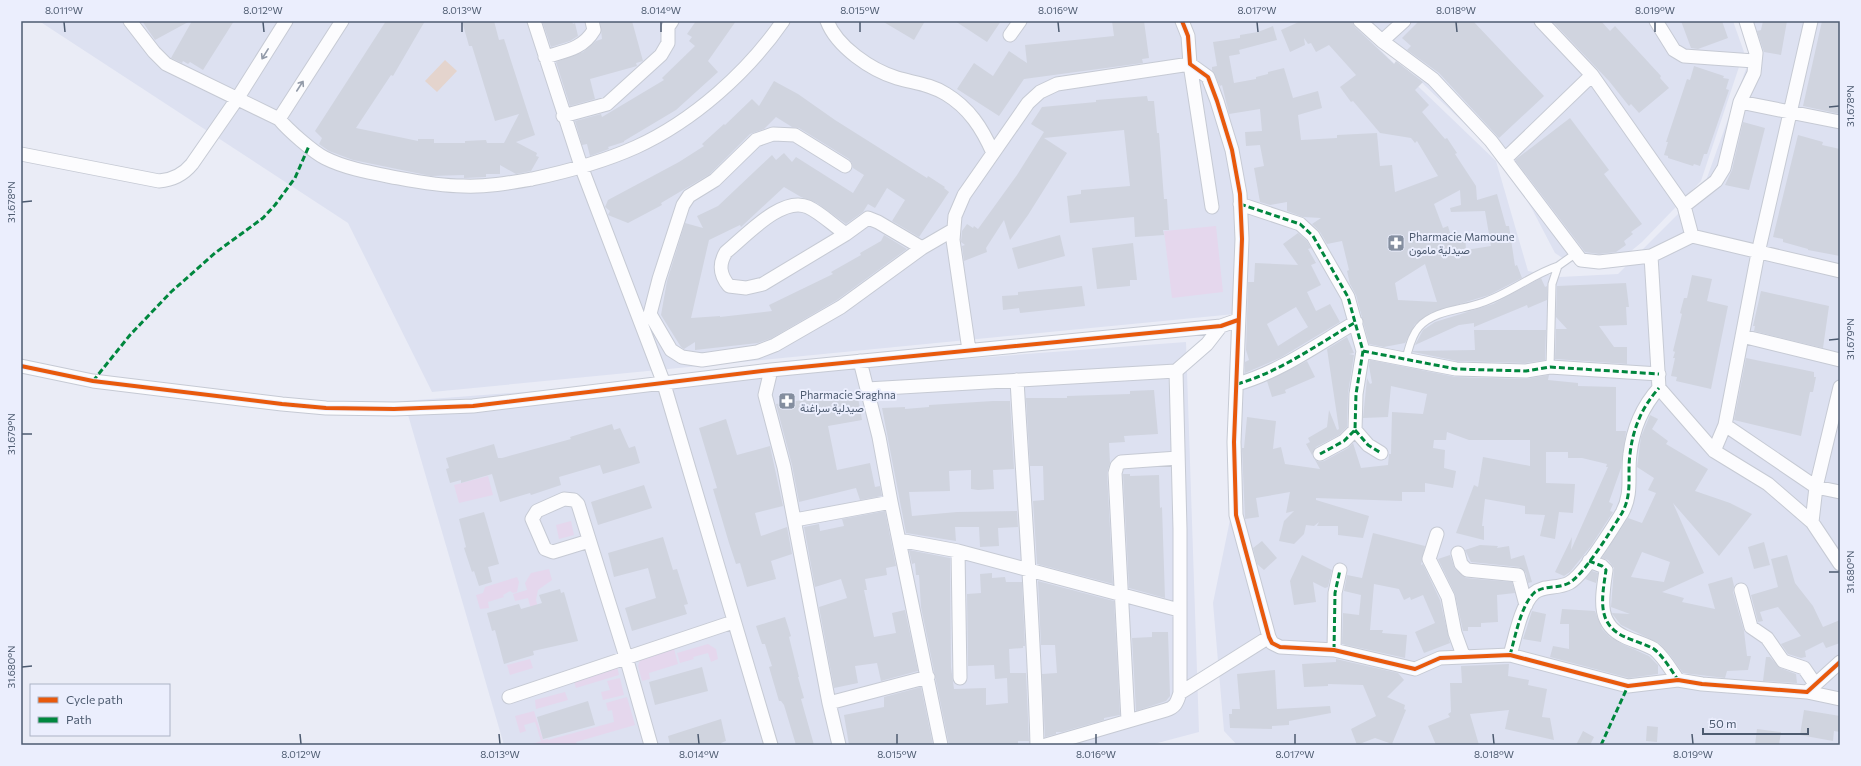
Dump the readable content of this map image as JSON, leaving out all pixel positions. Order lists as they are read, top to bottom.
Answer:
{
  "places": {
    "pharmacy": ["Pharmacie Mamoune صيدلية مامون", "Pharmacie Sraghna صيدلية سراغنة"]
  },
  "legend": ["Cycle path", "Path"],
  "scale_bar": "50 m",
  "coordinates": [
    "8.011°W",
    "8.012°W",
    "8.013°W",
    "8.014°W",
    "8.015°W",
    "8.016°W",
    "8.017°W",
    "8.018°W",
    "8.019°W",
    "31.678°N",
    "31.679°N",
    "31.680°N"
  ]
}
